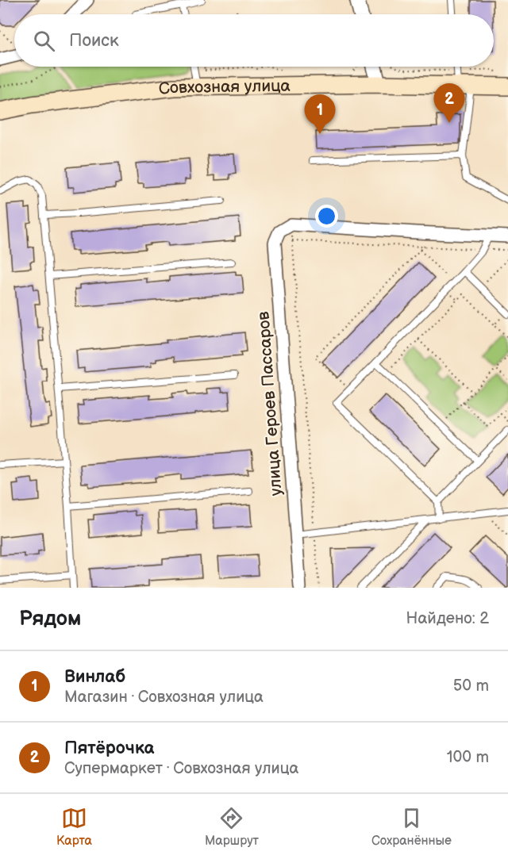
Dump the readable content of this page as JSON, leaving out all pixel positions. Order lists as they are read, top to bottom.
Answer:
{
  "streets": {
    "main road": ["Совхозная улица"],
    "street": ["улица Героев Пассаров"]
  },
  "page": {
    "search": "Поиск",
    "pins": ["2", "1"],
    "heading": ["Рядом", "Найдено: 2"],
    "list": [
      {
        "mark": "1",
        "name": "Винлаб",
        "note": "Магазин · Совхозная улица",
        "value": "50 m"
      },
      {
        "mark": "2",
        "name": "Пятёрочка",
        "note": "Супермаркет · Совхозная улица",
        "value": "100 m"
      }
    ],
    "nav": ["Карта", "Маршрут", "Сохранённые"]
  }
}
